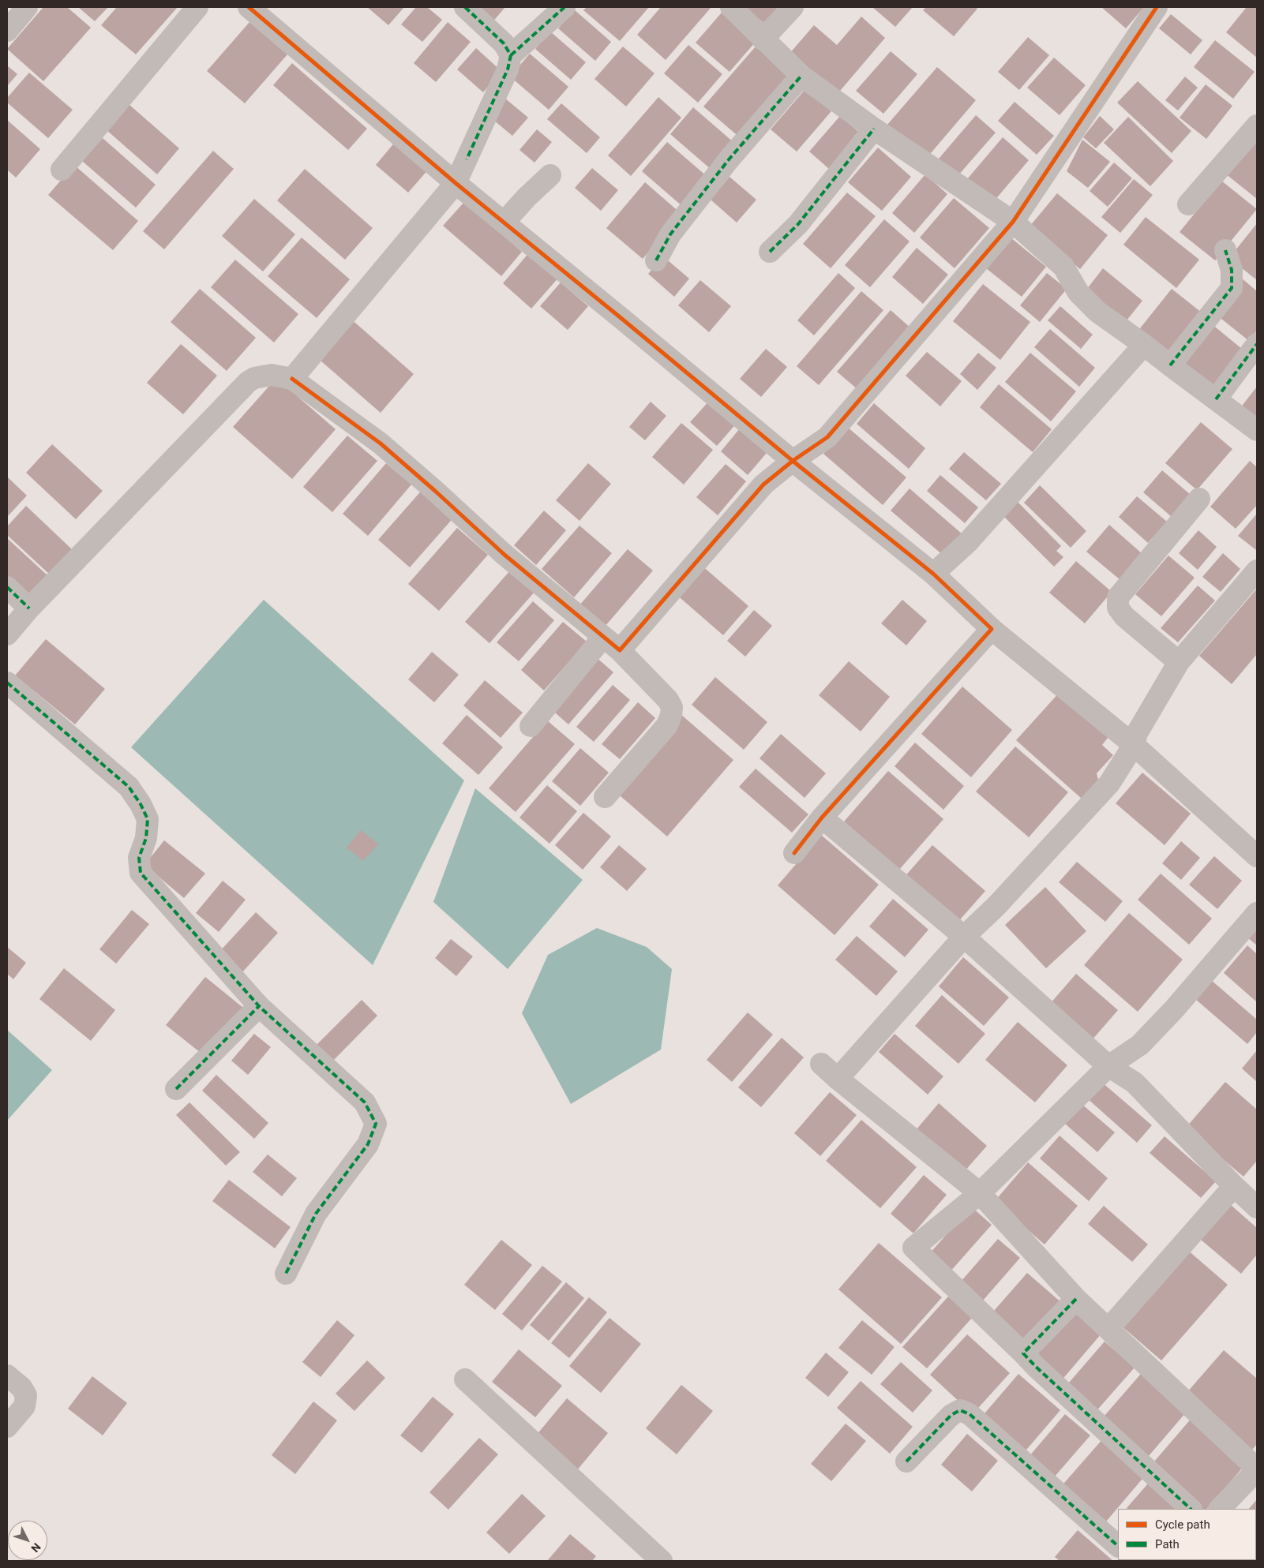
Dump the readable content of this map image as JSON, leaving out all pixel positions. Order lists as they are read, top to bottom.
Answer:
{
  "legend": ["Cycle path", "Path"],
  "north": "bottom right"
}
